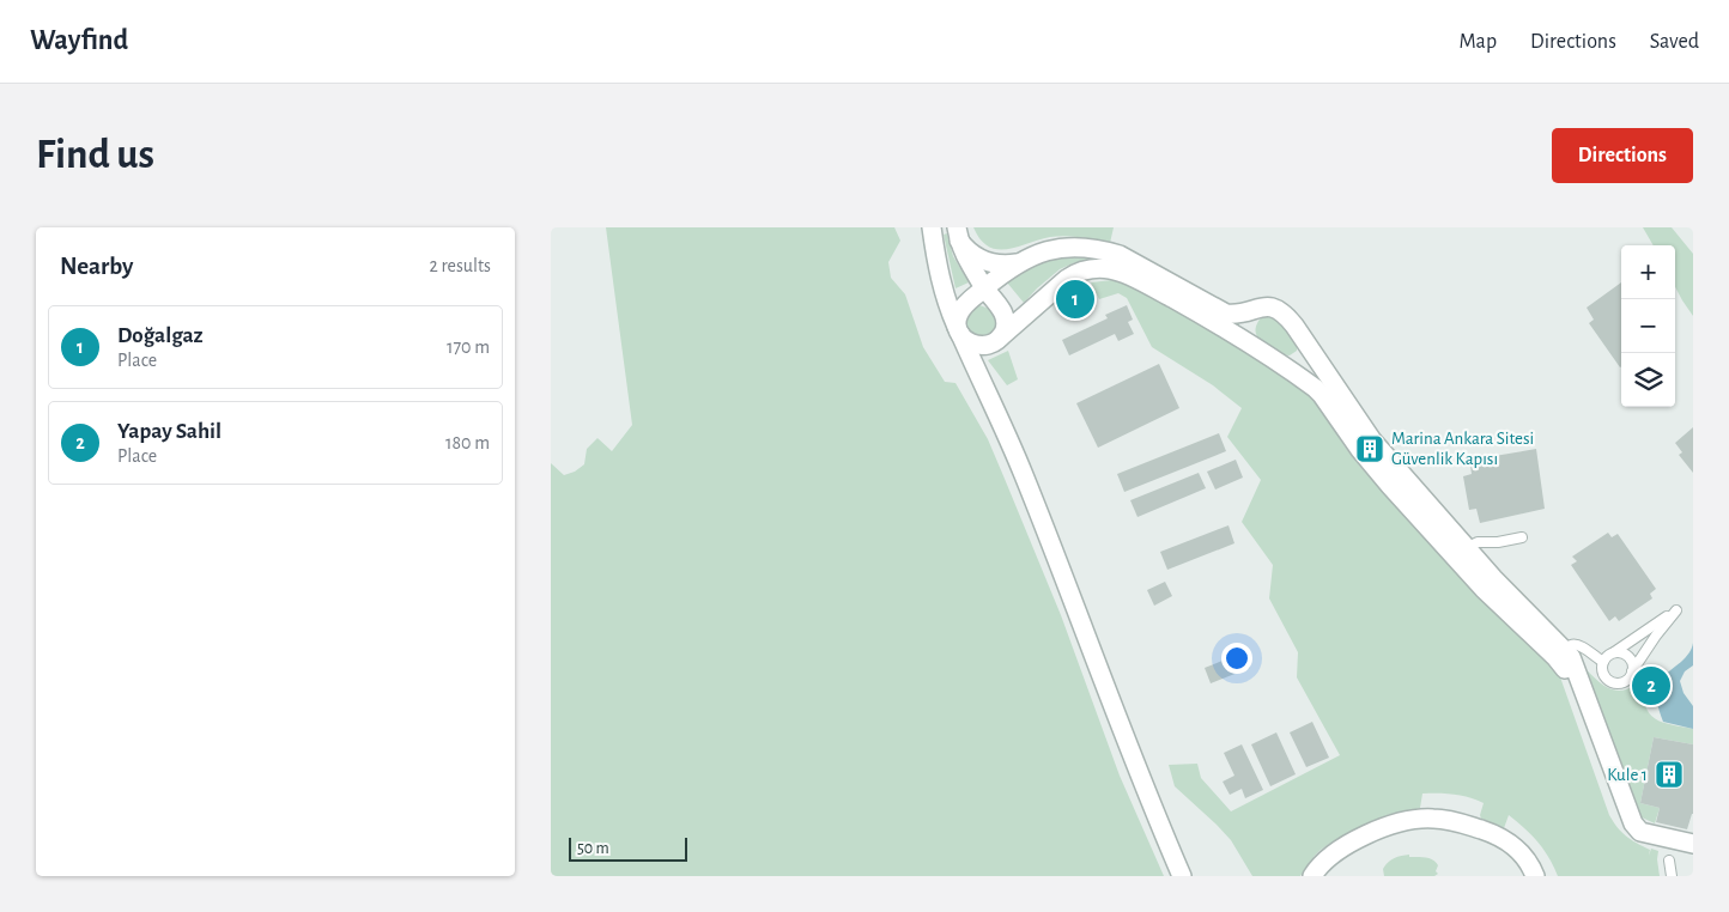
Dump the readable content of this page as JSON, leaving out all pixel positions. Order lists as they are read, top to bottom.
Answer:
{
  "places": {
    "building": ["Marina Ankara Sitesi Güvenlik Kapısı", "Kule 1"]
  },
  "scale_bar": "50 m",
  "page": {
    "header": "Wayfind",
    "nav": ["Map", "Directions", "Saved"],
    "buttons": "Directions",
    "title": "Find us",
    "heading": ["Nearby", "2 results"],
    "map_buttons": ["+", "−"],
    "pins": ["1", "2"],
    "list": [
      {
        "mark": "1",
        "name": "Doğalgaz",
        "note": "Place",
        "value": "170 m"
      },
      {
        "mark": "2",
        "name": "Yapay Sahil",
        "note": "Place",
        "value": "180 m"
      }
    ],
    "scale": "50 m"
  }
}
